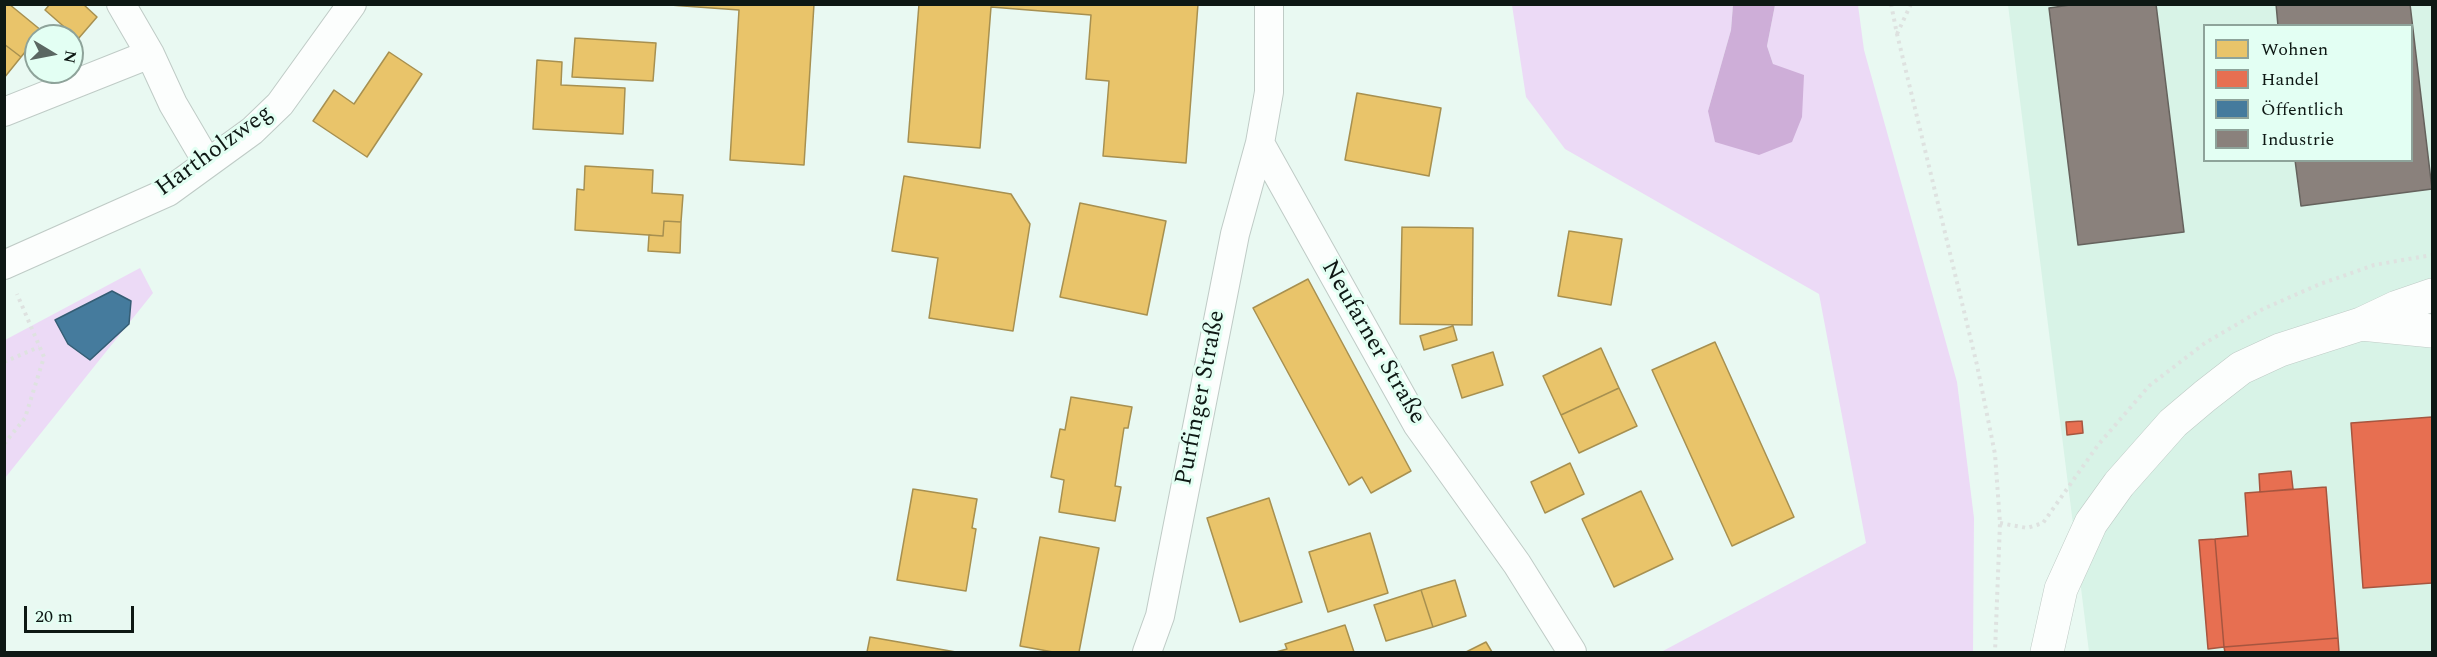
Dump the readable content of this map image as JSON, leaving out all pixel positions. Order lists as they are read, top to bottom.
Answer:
{
  "streets": {
    "street": ["Hartholzweg", "Neufarner Straße", "Purfinger Straße"]
  },
  "crossings": [
    ["Neufarner Straße", "Purfinger Straße"]
  ],
  "legend": [
    "Wohnen",
    "Handel",
    "Öffentlich",
    "Industrie"
  ],
  "scale_bar": "20 m",
  "north": "right"
}
